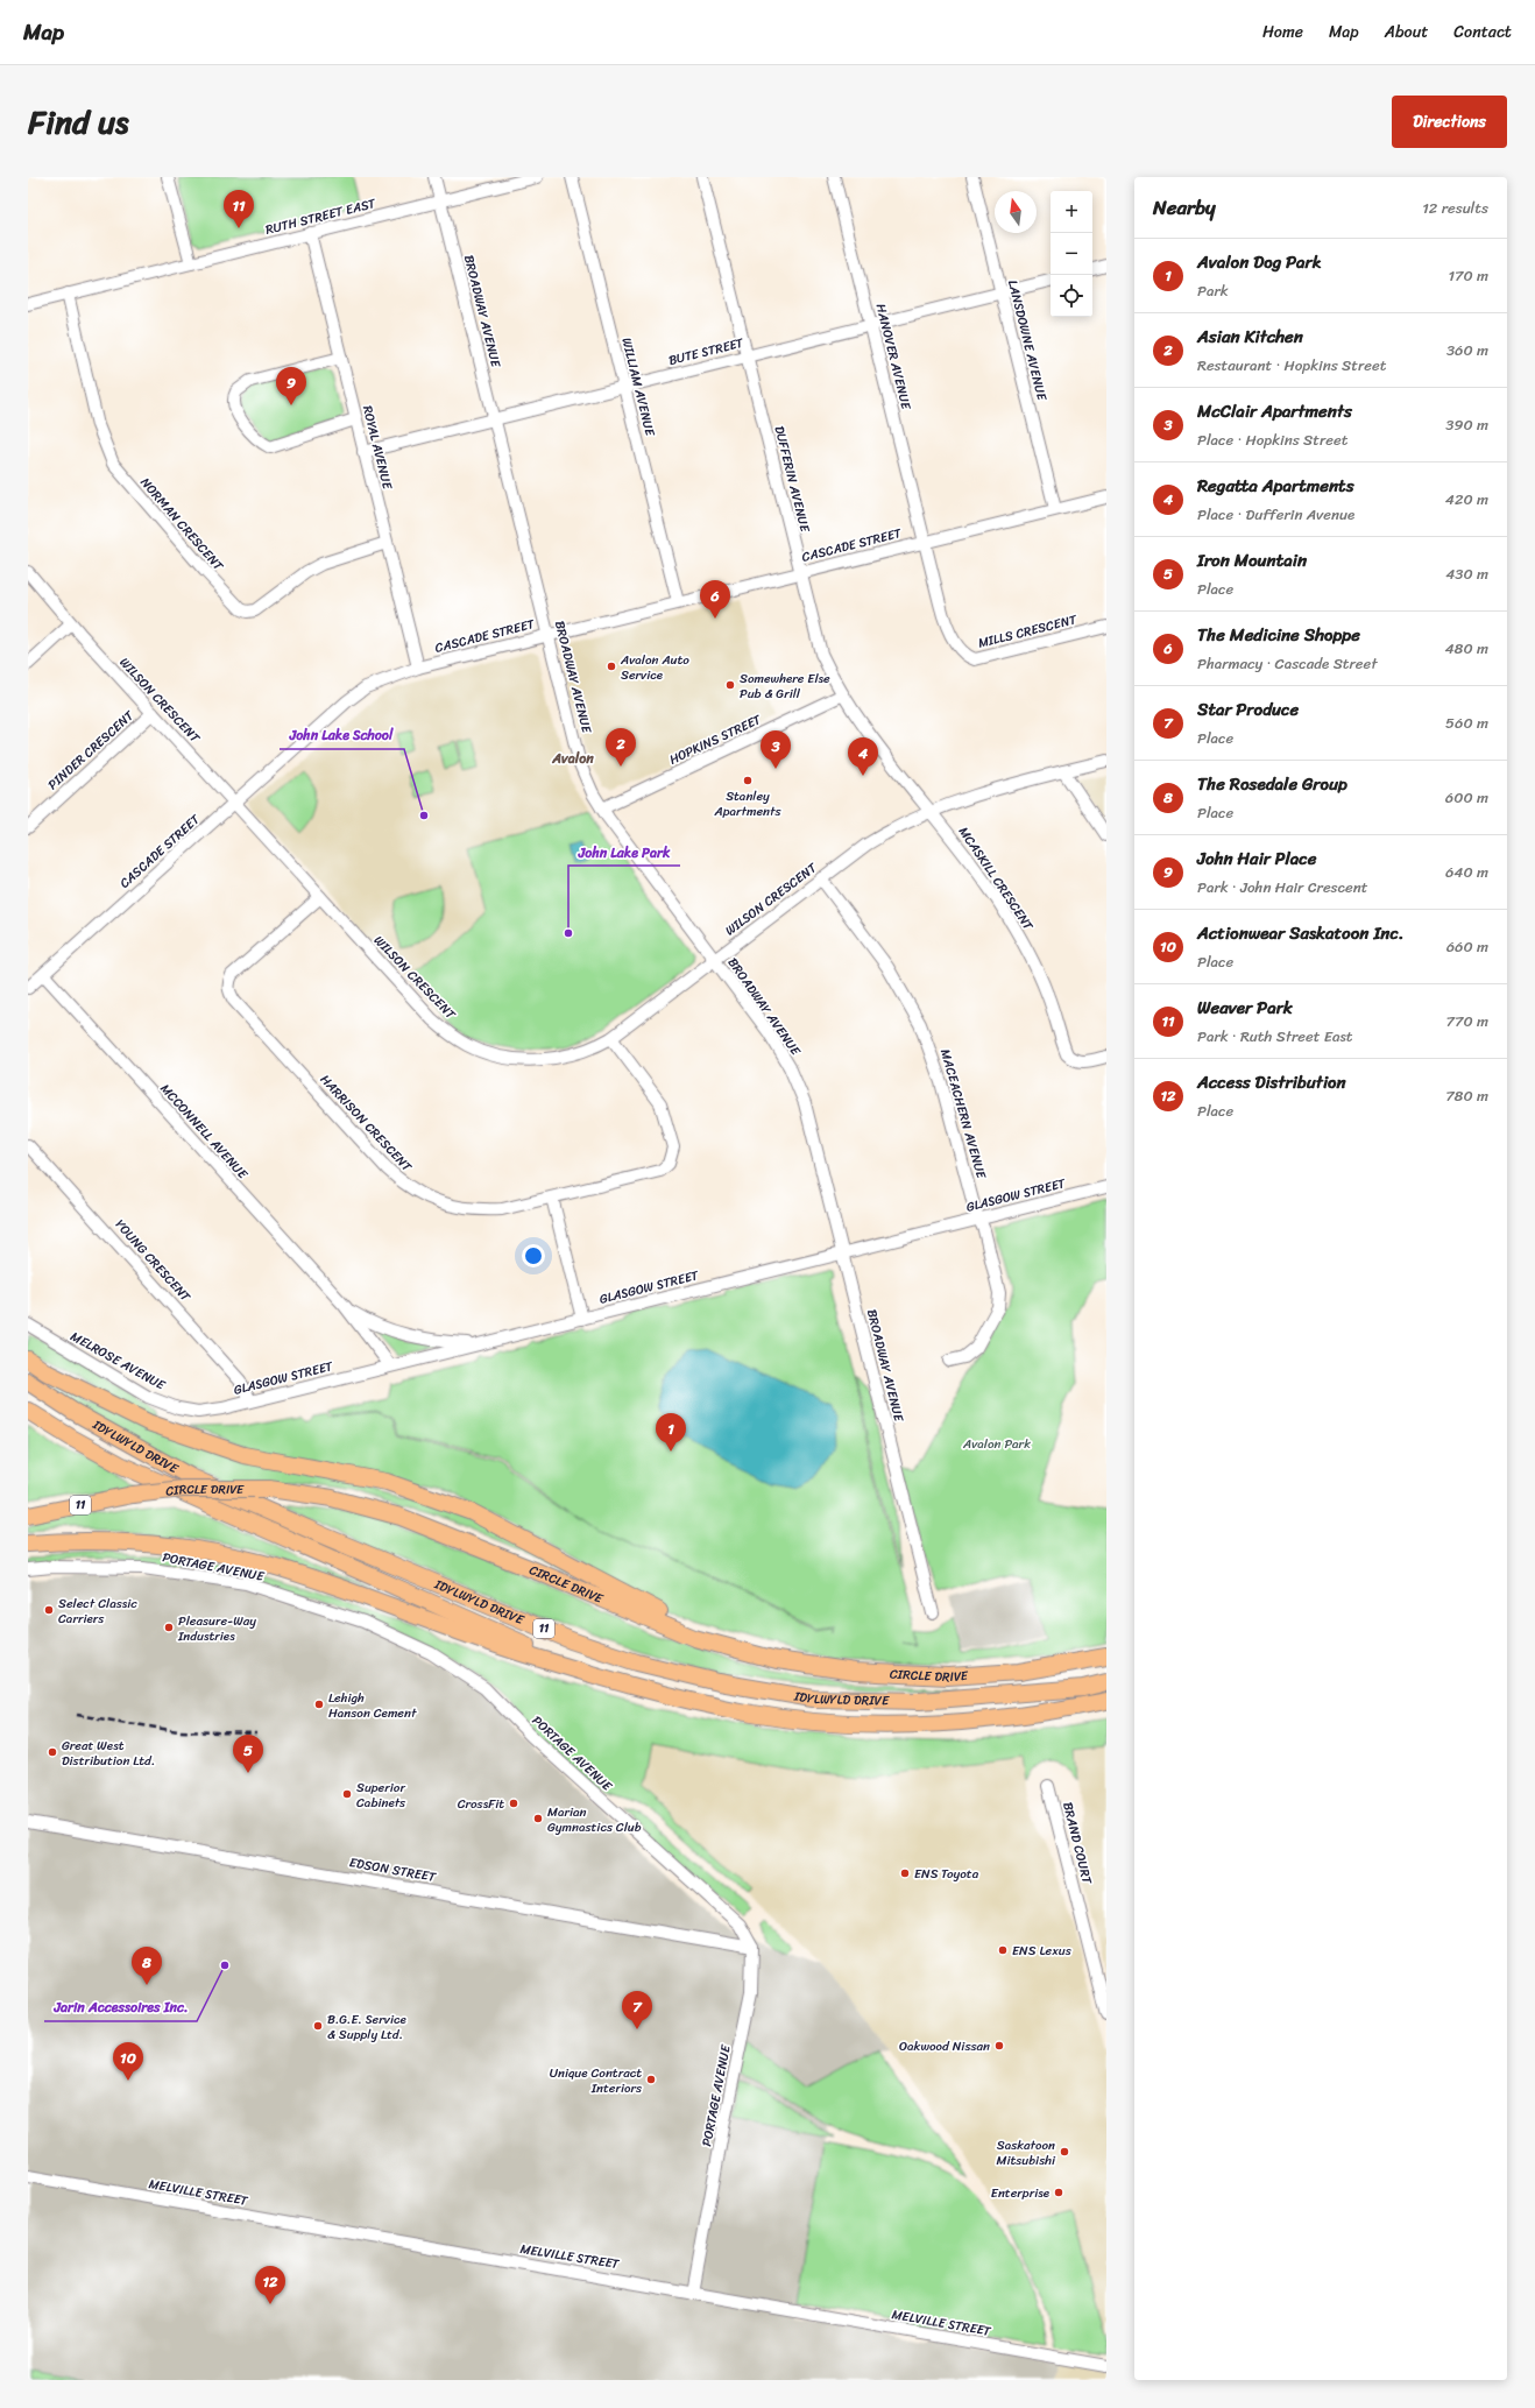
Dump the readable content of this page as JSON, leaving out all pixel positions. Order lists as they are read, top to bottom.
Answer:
{
  "streets": {
    "highway": ["IDYLWYLD DRIVE", "CIRCLE DRIVE", "11"],
    "street": [
      "RUTH STREET EAST",
      "BROADWAY AVENUE",
      "LANSDOWNE AVENUE",
      "BUTE STREET",
      "HANOVER AVENUE",
      "WILLIAM AVENUE",
      "ROYAL AVENUE",
      "DUFFERIN AVENUE",
      "NORMAN CRESCENT",
      "CASCADE STREET",
      "MILLS CRESCENT",
      "WILSON CRESCENT",
      "HOPKINS STREET",
      "PINDER CRESCENT",
      "MCASKILL CRESCENT",
      "MACEACHERN AVENUE",
      "HARRISON CRESCENT",
      "MCCONNELL AVENUE",
      "GLASGOW STREET",
      "YOUNG CRESCENT",
      "MELROSE AVENUE",
      "PORTAGE AVENUE",
      "BRAND COURT",
      "EDSON STREET",
      "MELVILLE STREET"
    ]
  },
  "crossings": [
    ["RUTH STREET EAST", "BROADWAY AVENUE"],
    ["RUTH STREET EAST", "ROYAL AVENUE"],
    ["RUTH STREET EAST", "NORMAN CRESCENT"],
    ["BROADWAY AVENUE", "BUTE STREET"],
    ["BROADWAY AVENUE", "CASCADE STREET"],
    ["BROADWAY AVENUE", "WILSON CRESCENT"],
    ["BROADWAY AVENUE", "HOPKINS STREET"],
    ["BROADWAY AVENUE", "GLASGOW STREET"],
    ["LANSDOWNE AVENUE", "BUTE STREET"],
    ["LANSDOWNE AVENUE", "CASCADE STREET"],
    ["BUTE STREET", "HANOVER AVENUE"],
    ["BUTE STREET", "WILLIAM AVENUE"],
    ["BUTE STREET", "ROYAL AVENUE"],
    ["BUTE STREET", "DUFFERIN AVENUE"],
    ["HANOVER AVENUE", "CASCADE STREET"],
    ["HANOVER AVENUE", "MILLS CRESCENT"],
    ["WILLIAM AVENUE", "CASCADE STREET"],
    ["ROYAL AVENUE", "NORMAN CRESCENT"],
    ["ROYAL AVENUE", "CASCADE STREET"],
    ["DUFFERIN AVENUE", "CASCADE STREET"],
    ["DUFFERIN AVENUE", "WILSON CRESCENT"],
    ["DUFFERIN AVENUE", "HOPKINS STREET"],
    ["DUFFERIN AVENUE", "MCASKILL CRESCENT"],
    ["CASCADE STREET", "MILLS CRESCENT"],
    ["CASCADE STREET", "WILSON CRESCENT"],
    ["CASCADE STREET", "MCCONNELL AVENUE"],
    ["WILSON CRESCENT", "PINDER CRESCENT"],
    ["WILSON CRESCENT", "MCASKILL CRESCENT"],
    ["WILSON CRESCENT", "MACEACHERN AVENUE"],
    ["WILSON CRESCENT", "HARRISON CRESCENT"],
    ["MACEACHERN AVENUE", "GLASGOW STREET"],
    ["MCCONNELL AVENUE", "GLASGOW STREET"],
    ["GLASGOW STREET", "YOUNG CRESCENT"],
    ["GLASGOW STREET", "MELROSE AVENUE"],
    ["IDYLWYLD DRIVE", "11"],
    ["PORTAGE AVENUE", "EDSON STREET"],
    ["PORTAGE AVENUE", "MELVILLE STREET"]
  ],
  "districts": ["Avalon"],
  "parks": ["Avalon Park"],
  "places": [
    "Avalon Auto Service",
    "Somewhere Else Pub & Grill",
    "Stanley Apartments",
    "John Lake School",
    "John Lake Park",
    "Select Classic Carriers",
    "Pleasure-Way Industries",
    "Lehigh Hanson Cement",
    "Great West Distribution Ltd.",
    "Superior Cabinets",
    "CrossFit",
    "Marian Gymnastics Club",
    "ENS Toyota",
    "ENS Lexus",
    "Jarin Accessoires Inc.",
    "B.G.E. Service & Supply Ltd.",
    "Oakwood Nissan",
    "Unique Contract Interiors",
    "Saskatoon Mitsubishi",
    "Enterprise"
  ],
  "north": "top",
  "page": {
    "header": "Map",
    "nav": [
      "Home",
      "Map",
      "About",
      "Contact"
    ],
    "title": "Find us",
    "buttons": "Directions",
    "heading": ["Nearby", "12 results"],
    "pins": [
      "11",
      "9",
      "6",
      "2",
      "3",
      "4",
      "1",
      "5",
      "8",
      "7",
      "10",
      "12"
    ],
    "map_buttons": ["+", "−"],
    "list": [
      {
        "mark": "1",
        "name": "Avalon Dog Park",
        "note": "Park",
        "value": "170 m"
      },
      {
        "mark": "2",
        "name": "Asian Kitchen",
        "note": "Restaurant · Hopkins Street",
        "value": "360 m"
      },
      {
        "mark": "3",
        "name": "McClair Apartments",
        "note": "Place · Hopkins Street",
        "value": "390 m"
      },
      {
        "mark": "4",
        "name": "Regatta Apartments",
        "note": "Place · Dufferin Avenue",
        "value": "420 m"
      },
      {
        "mark": "5",
        "name": "Iron Mountain",
        "note": "Place",
        "value": "430 m"
      },
      {
        "mark": "6",
        "name": "The Medicine Shoppe",
        "note": "Pharmacy · Cascade Street",
        "value": "480 m"
      },
      {
        "mark": "7",
        "name": "Star Produce",
        "note": "Place",
        "value": "560 m"
      },
      {
        "mark": "8",
        "name": "The Rosedale Group",
        "note": "Place",
        "value": "600 m"
      },
      {
        "mark": "9",
        "name": "John Hair Place",
        "note": "Park · John Hair Crescent",
        "value": "640 m"
      },
      {
        "mark": "10",
        "name": "Actionwear Saskatoon Inc.",
        "note": "Place",
        "value": "660 m"
      },
      {
        "mark": "11",
        "name": "Weaver Park",
        "note": "Park · Ruth Street East",
        "value": "770 m"
      },
      {
        "mark": "12",
        "name": "Access Distribution",
        "note": "Place",
        "value": "780 m"
      }
    ]
  }
}
